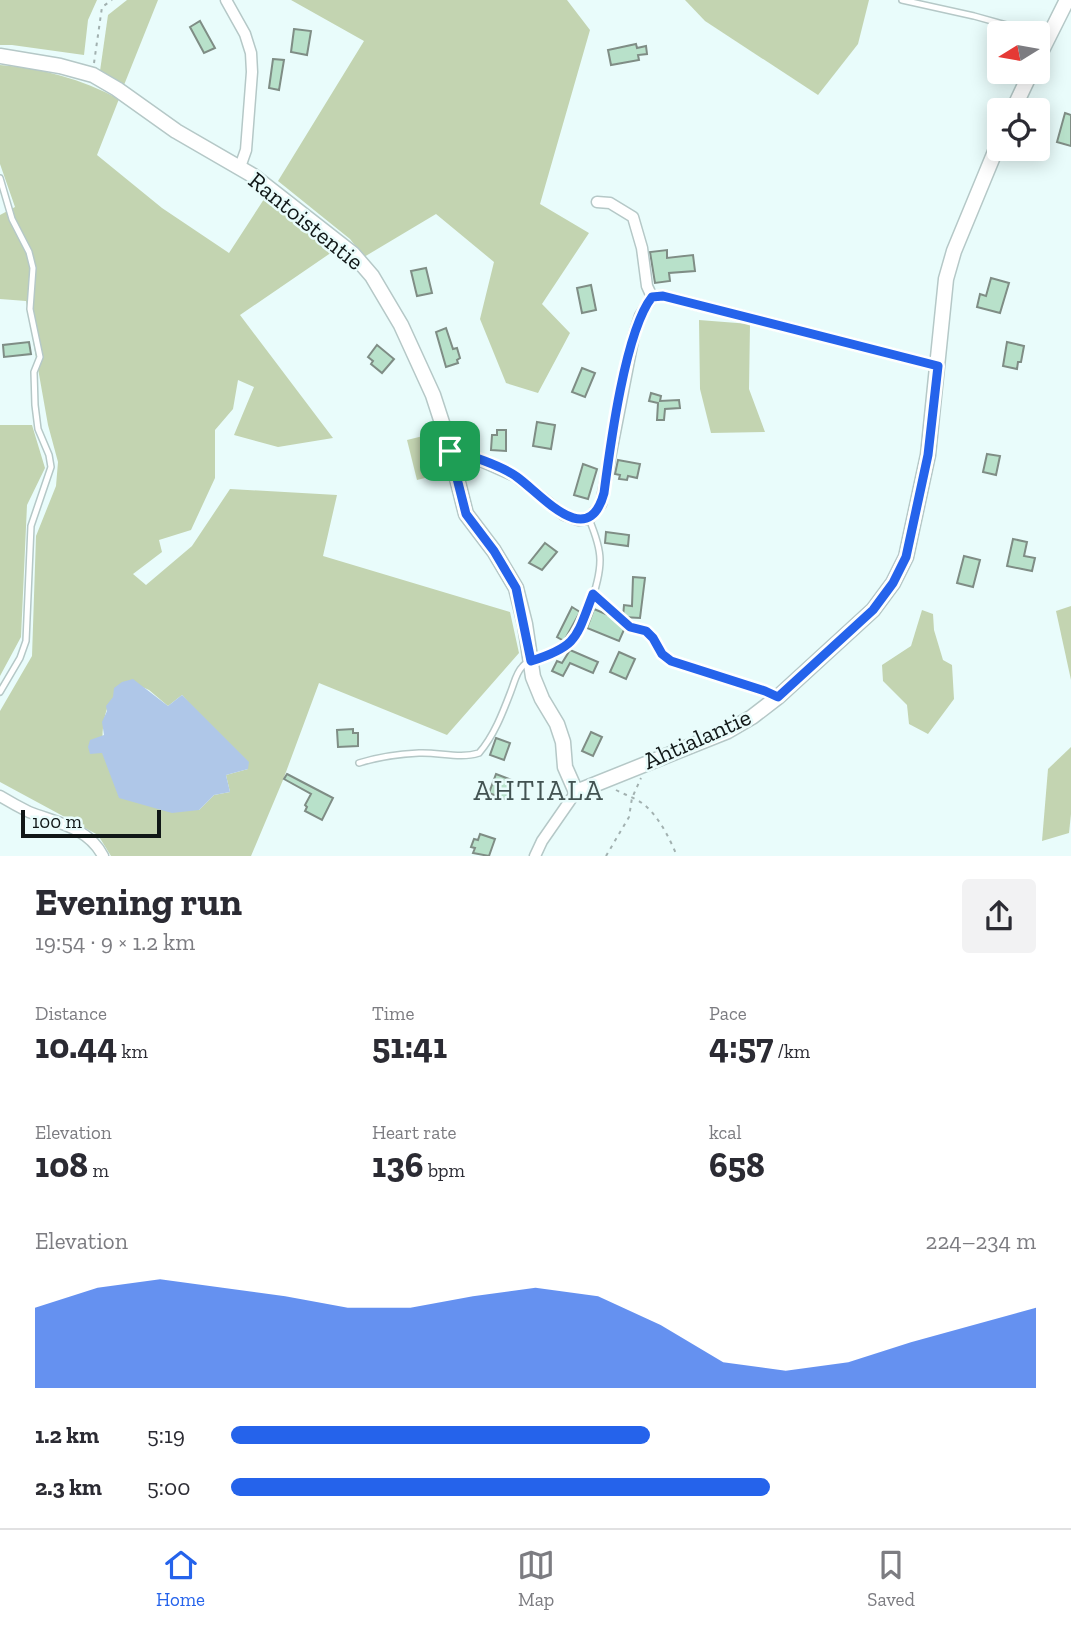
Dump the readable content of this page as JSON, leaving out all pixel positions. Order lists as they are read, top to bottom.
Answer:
{
  "streets": {
    "street": ["Rantoistentie", "Ahtialantie"]
  },
  "crossings": [
    ["Rantoistentie", "Ahtialantie"]
  ],
  "districts": ["AHTIALA"],
  "scale_bar": "100 m",
  "north": "left",
  "page": {
    "scale": "100 m",
    "heading": ["Evening run", "19:54 · 9 × 1.2 km"],
    "stats": [
      ["Distance", "10.44 km"],
      ["Time", "51:41"],
      ["Pace", "4:57 /km"],
      ["Elevation", "108 m"],
      ["Heart rate", "136 bpm"],
      ["kcal", "658"]
    ],
    "chart": ["Elevation", "224–234 m"],
    "list": [
      {
        "name": "1.2 km",
        "note": "5:19"
      },
      {
        "name": "2.3 km",
        "note": "5:00"
      }
    ],
    "tabs": ["Home", "Map", "Saved"]
  }
}
